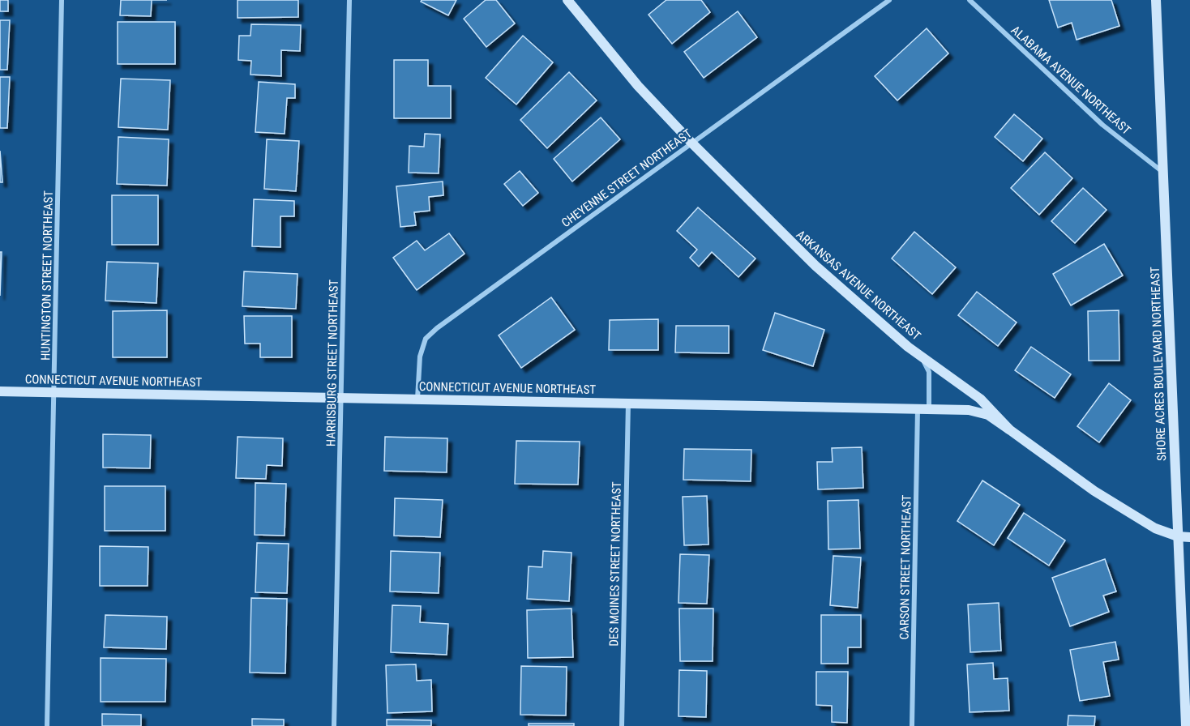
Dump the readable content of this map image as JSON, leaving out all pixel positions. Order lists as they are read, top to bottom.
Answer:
{
  "streets": {
    "street": [
      "ALABAMA AVENUE NORTHEAST",
      "CHEYENNE STREET NORTHEAST",
      "HUNTINGTON STREET NORTHEAST",
      "ARKANSAS AVENUE NORTHEAST",
      "HARRISBURG STREET NORTHEAST",
      "SHORE ACRES BOULEVARD NORTHEAST",
      "CONNECTICUT AVENUE NORTHEAST",
      "DES MOINES STREET NORTHEAST",
      "CARSON STREET NORTHEAST"
    ]
  },
  "crossings": [
    ["ALABAMA AVENUE NORTHEAST", "SHORE ACRES BOULEVARD NORTHEAST"],
    ["CHEYENNE STREET NORTHEAST", "ARKANSAS AVENUE NORTHEAST"],
    ["CHEYENNE STREET NORTHEAST", "CONNECTICUT AVENUE NORTHEAST"],
    ["HUNTINGTON STREET NORTHEAST", "CONNECTICUT AVENUE NORTHEAST"],
    ["ARKANSAS AVENUE NORTHEAST", "SHORE ACRES BOULEVARD NORTHEAST"],
    ["ARKANSAS AVENUE NORTHEAST", "CONNECTICUT AVENUE NORTHEAST"],
    ["HARRISBURG STREET NORTHEAST", "CONNECTICUT AVENUE NORTHEAST"],
    ["CONNECTICUT AVENUE NORTHEAST", "DES MOINES STREET NORTHEAST"],
    ["CONNECTICUT AVENUE NORTHEAST", "CARSON STREET NORTHEAST"]
  ]
}
